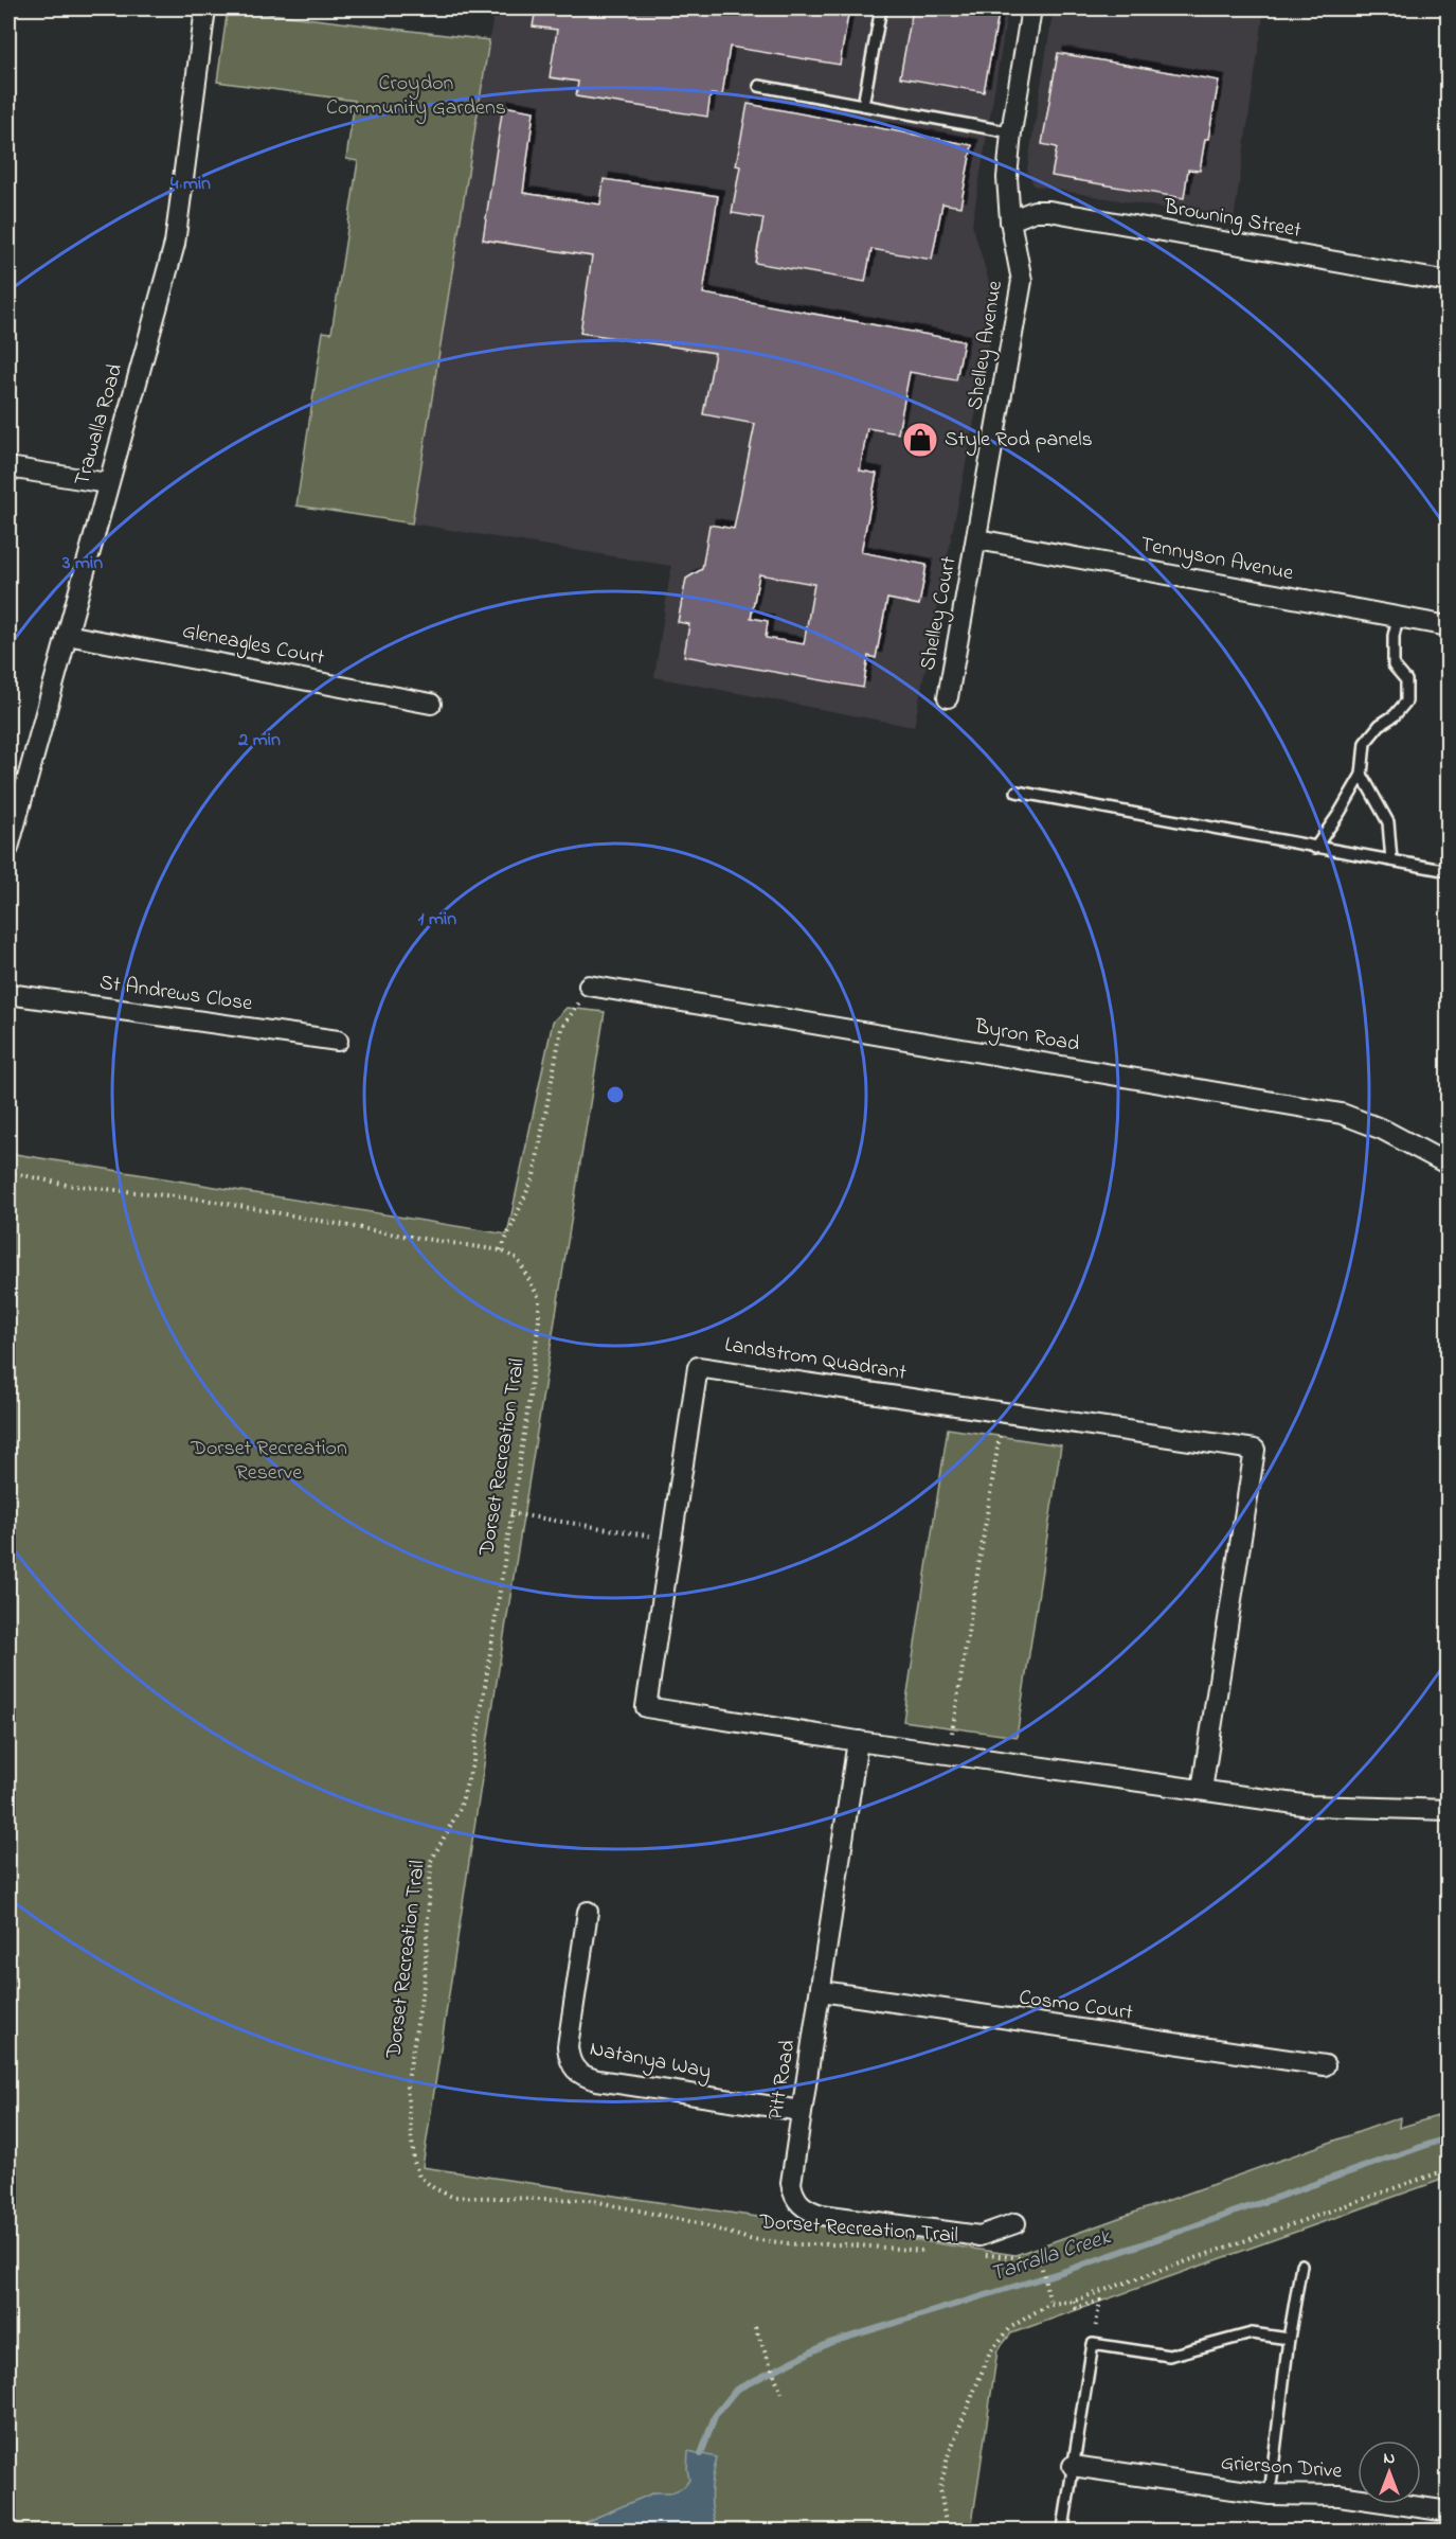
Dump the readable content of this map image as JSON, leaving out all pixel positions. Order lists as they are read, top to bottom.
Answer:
{
  "streets": {
    "street": [
      "Browning Street",
      "Shelley Avenue",
      "Trawalla Road",
      "Tennyson Avenue",
      "Shelley Court",
      "Gleneagles Court",
      "St Andrews Close",
      "Byron Road",
      "Landstrom Quadrant",
      "Cosmo Court",
      "Natanya Way",
      "Pitt Road",
      "Grierson Drive"
    ],
    "path": ["Dorset Recreation Trail"]
  },
  "crossings": [
    ["Browning Street", "Shelley Avenue"],
    ["Shelley Avenue", "Tennyson Avenue"],
    ["Shelley Avenue", "Shelley Court"],
    ["Trawalla Road", "Gleneagles Court"],
    ["Tennyson Avenue", "Shelley Court"],
    ["Landstrom Quadrant", "Pitt Road"],
    ["Cosmo Court", "Pitt Road"],
    ["Natanya Way", "Pitt Road"]
  ],
  "water": ["Tarralla Creek"],
  "parks": ["Croydon Community Gardens", "Dorset Recreation Reserve"],
  "places": {
    "shop": ["Style Rod panels"]
  },
  "north": "top",
  "rings": [
    "4 min",
    "3 min",
    "2 min",
    "1 min"
  ]
}
